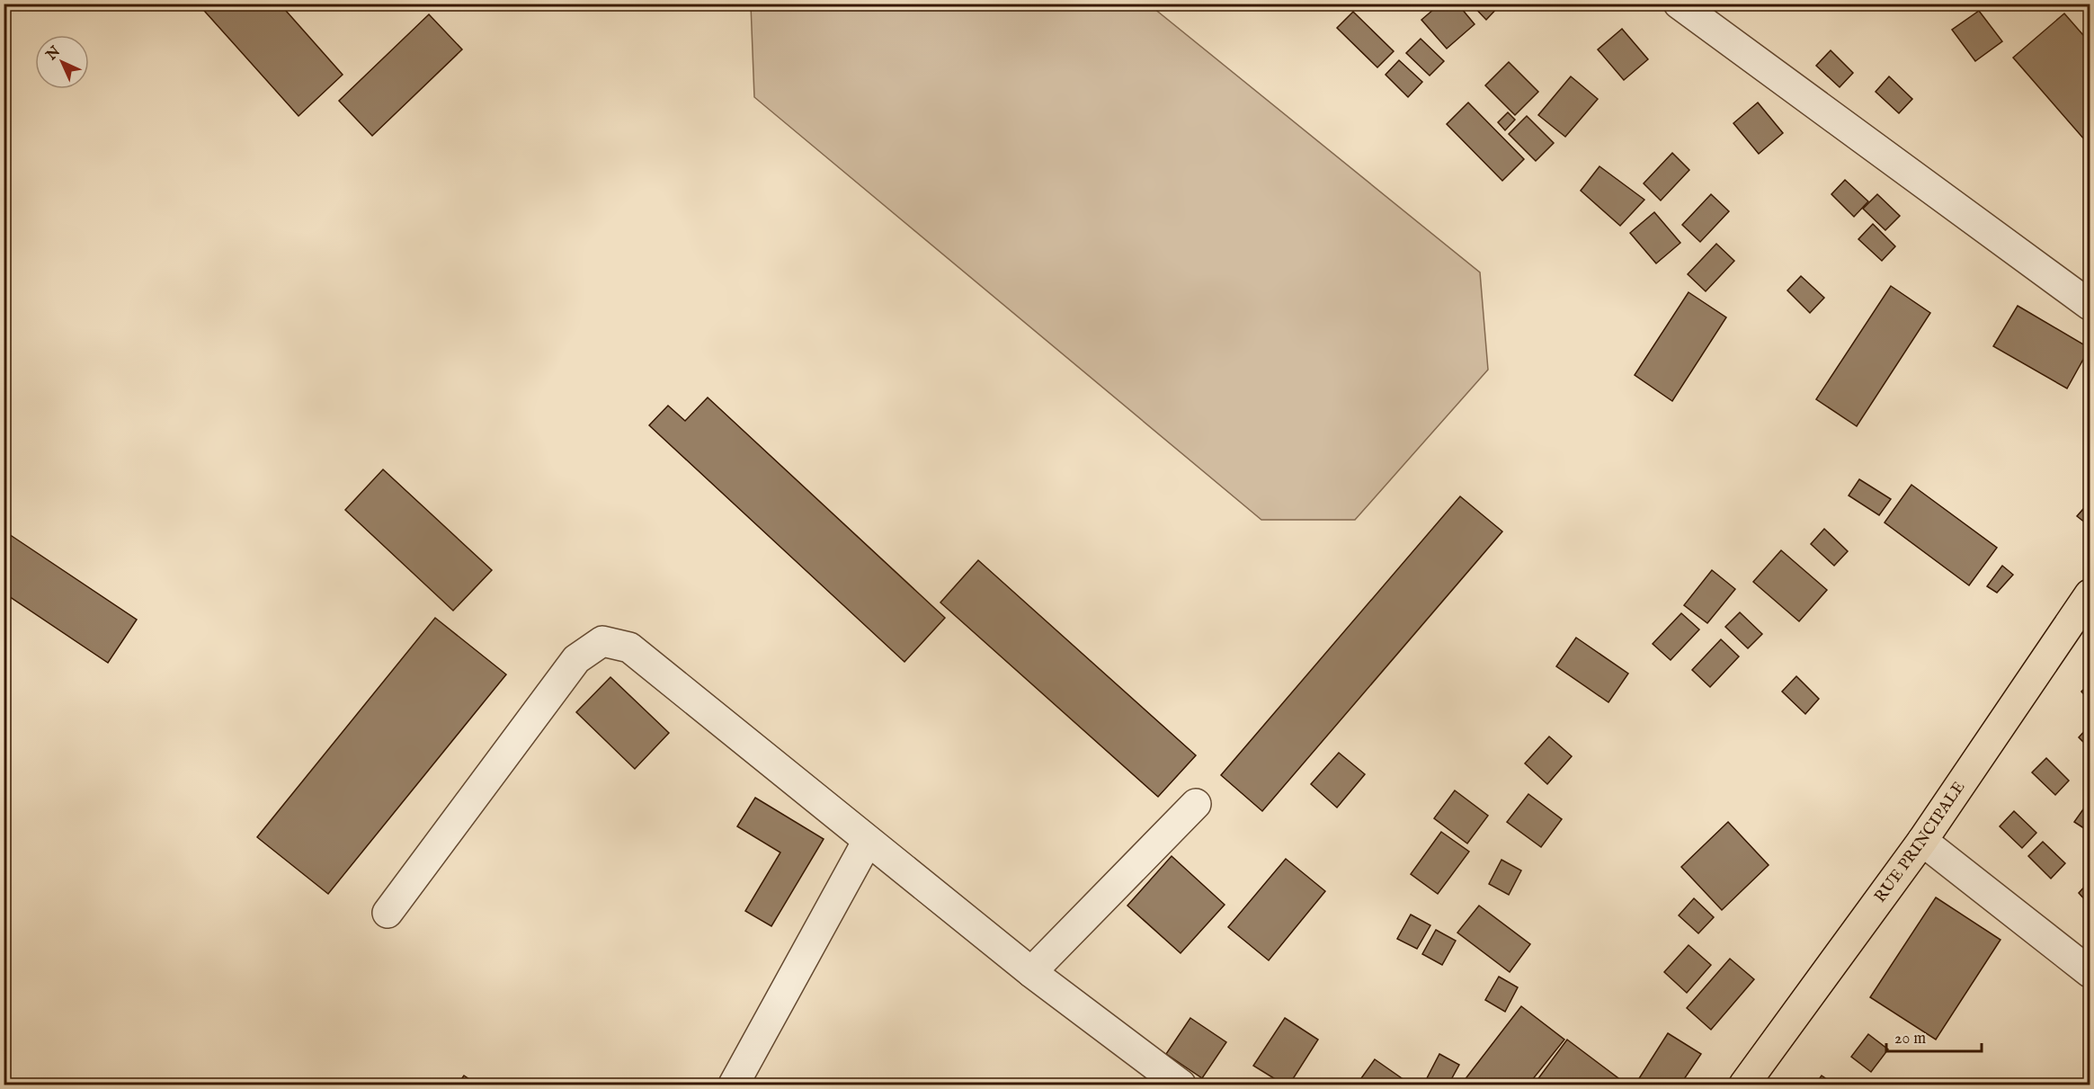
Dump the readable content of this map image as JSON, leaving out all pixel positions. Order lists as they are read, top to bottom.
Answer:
{
  "streets": {
    "main road": ["RUE PRINCIPALE"]
  },
  "scale_bar": "20 m",
  "north": "top left"
}
